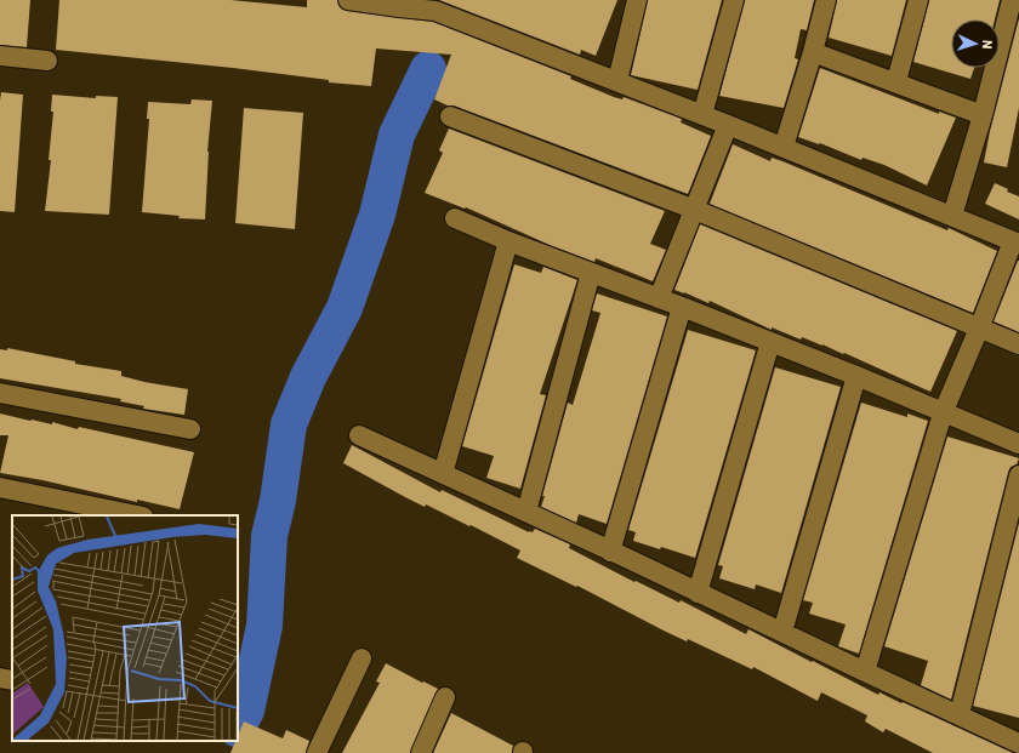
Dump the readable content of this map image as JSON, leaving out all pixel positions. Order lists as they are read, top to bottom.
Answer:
{
  "north": "right"
}
